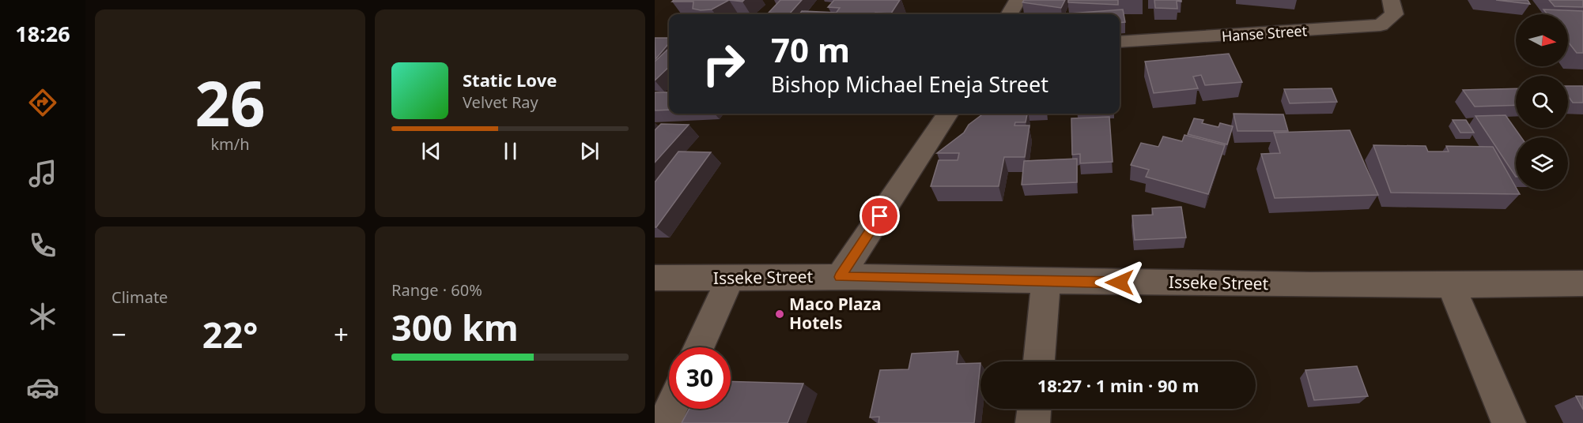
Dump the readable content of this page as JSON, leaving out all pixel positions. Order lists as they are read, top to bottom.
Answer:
{
  "streets": {
    "street": ["Hanse Street", "Isseke Street"]
  },
  "places": ["Maco Plaza Hotels"],
  "north": "right",
  "page": {
    "tabs": "18:26",
    "tile": [
      ["26", "km/h"],
      "Climate",
      ["Range · 60%", "300 km"]
    ],
    "turn": ["70 m", "Bishop Michael Eneja Street"],
    "song": ["Static Love", "Velvet Ray"],
    "heat": ["−", "22°", "+"],
    "limit": "30",
    "trip": "18:27 · 1 min · 90 m"
  }
}
